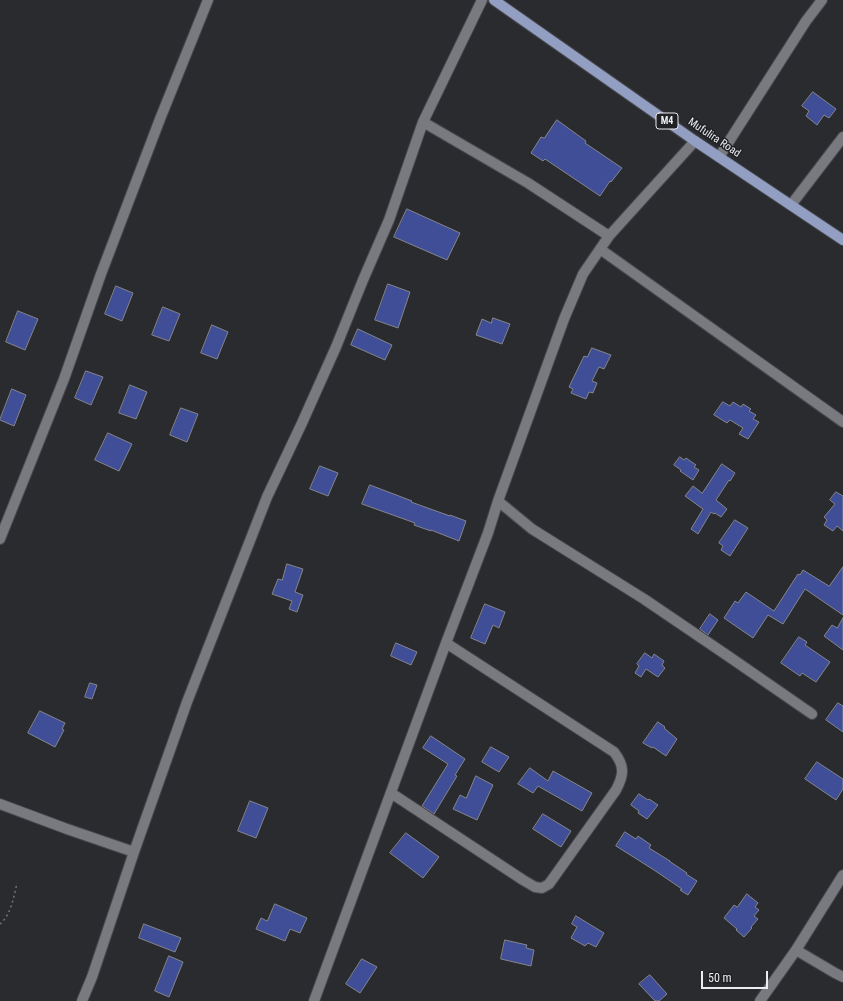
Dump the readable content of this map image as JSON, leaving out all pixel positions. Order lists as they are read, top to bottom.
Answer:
{
  "streets": {
    "main road": ["M4", "Mufulira Road"]
  },
  "scale_bar": "50 m"
}
